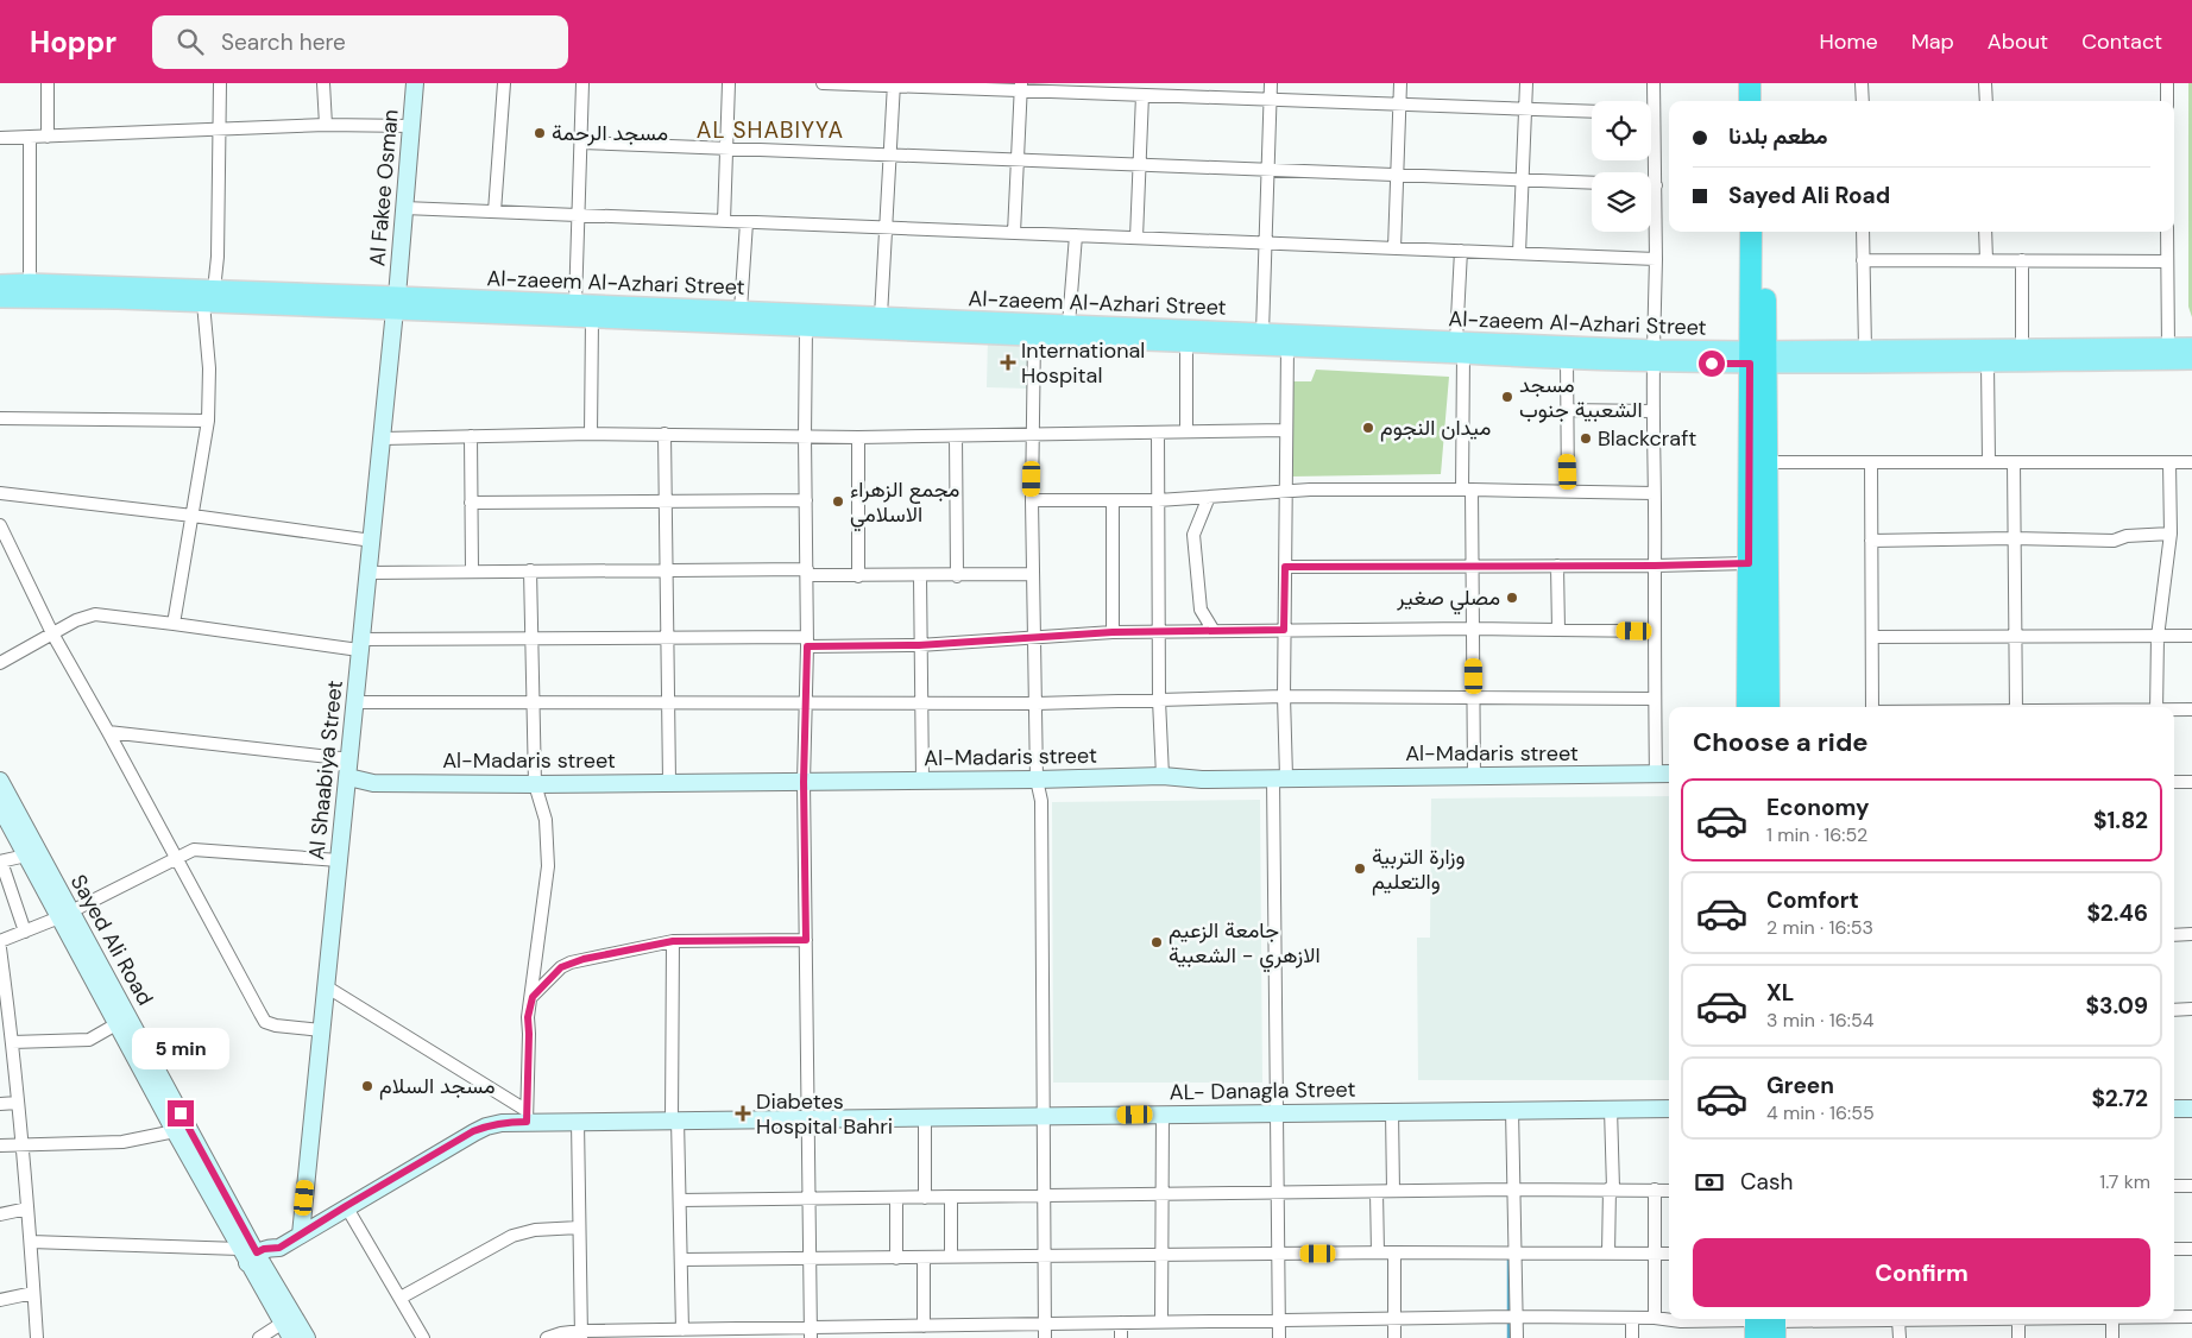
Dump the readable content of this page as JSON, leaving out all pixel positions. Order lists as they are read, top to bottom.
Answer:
{
  "streets": {
    "main road": ["Al-zaeem Al-Azhari Street"],
    "street": [
      "Al Fakee Osman",
      "Al-Madaris street",
      "Al Shaabiya Street",
      "Sayed Ali Road",
      "AL- Danagla Street"
    ]
  },
  "crossings": [
    ["Al Fakee Osman", "Al-zaeem Al-Azhari Street"],
    ["Al Fakee Osman", "Al Shaabiya Street"],
    ["Al-zaeem Al-Azhari Street", "Al Shaabiya Street"],
    ["Al-Madaris street", "Al Shaabiya Street"],
    ["Al Shaabiya Street", "AL- Danagla Street"],
    ["Sayed Ali Road", "AL- Danagla Street"]
  ],
  "districts": ["AL SHABIYYA"],
  "places": {
    "other": [
      "مسجد الرحمة",
      "مسجد الشعبية جنوب",
      "ميدان النجوم",
      "Blackcraft",
      "مجمع الزهراء الاسلامي",
      "مصلي صغير",
      "وزارة التربية والتعليم",
      "جامعة الزعيم الازهري - الشعبية",
      "مسجد السلام"
    ],
    "health": ["International Hospital", "Diabetes Hospital Bahri"]
  },
  "page": {
    "header": "Hoppr",
    "search": "Search here",
    "nav": [
      "Home",
      "Map",
      "About",
      "Contact"
    ],
    "banner": ["مطعم بلدنا", "Sayed Ali Road"],
    "heading": "Choose a ride",
    "list": [
      {
        "name": "Economy",
        "note": "1 min · 16:52",
        "value": "$1.82"
      },
      {
        "name": "Comfort",
        "note": "2 min · 16:53",
        "value": "$2.46"
      },
      {
        "name": "XL",
        "note": "3 min · 16:54",
        "value": "$3.09"
      },
      {
        "name": "Green",
        "note": "4 min · 16:55",
        "value": "$2.72"
      }
    ],
    "bubble": "5 min",
    "pay": ["Cash", "1.7 km"],
    "buttons": "Confirm"
  }
}
